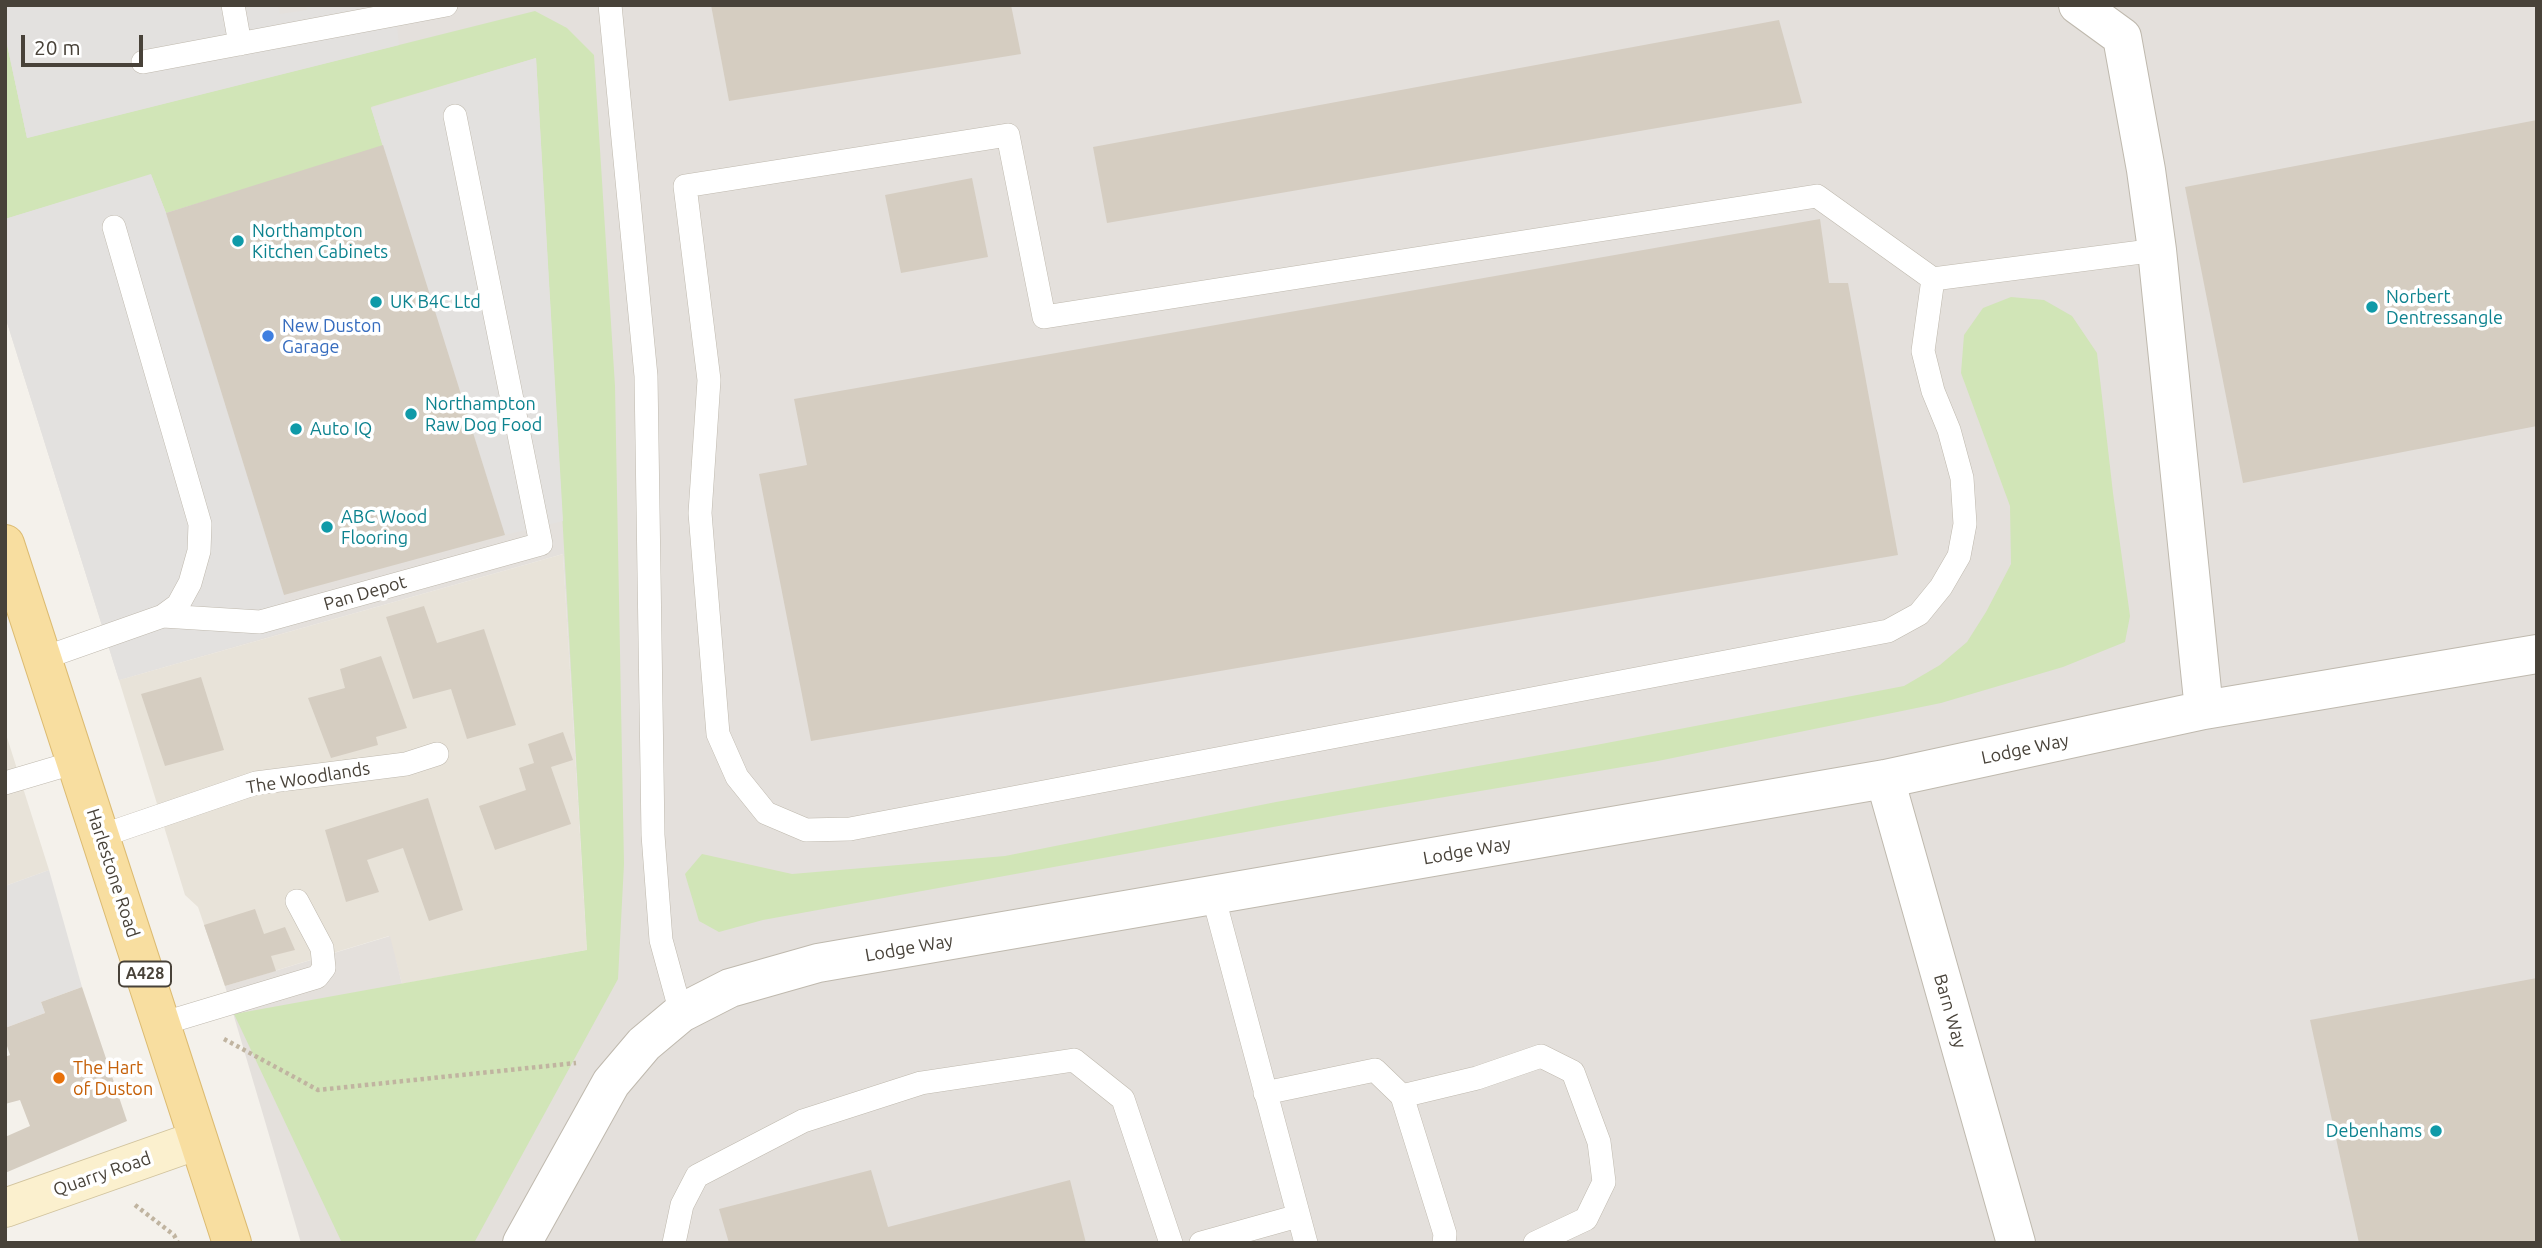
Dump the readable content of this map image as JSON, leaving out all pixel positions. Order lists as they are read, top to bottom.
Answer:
{
  "streets": {
    "main road": ["Harlestone Road", "A428"],
    "street": ["Lodge Way", "Barn Way", "Quarry Road"],
    "lane": ["Pan Depot", "The Woodlands"]
  },
  "crossings": [
    ["Lodge Way", "Barn Way"],
    ["The Woodlands", "Harlestone Road"],
    ["Harlestone Road", "Quarry Road"]
  ],
  "places": [
    "Northampton Kitchen Cabinets",
    "UK B4C Ltd",
    "Norbert Dentressangle",
    "New Duston Garage",
    "Northampton Raw Dog Food",
    "Auto IQ",
    "ABC Wood Flooring",
    "The Hart of Duston",
    "Debenhams"
  ],
  "scale_bar": "20 m"
}
